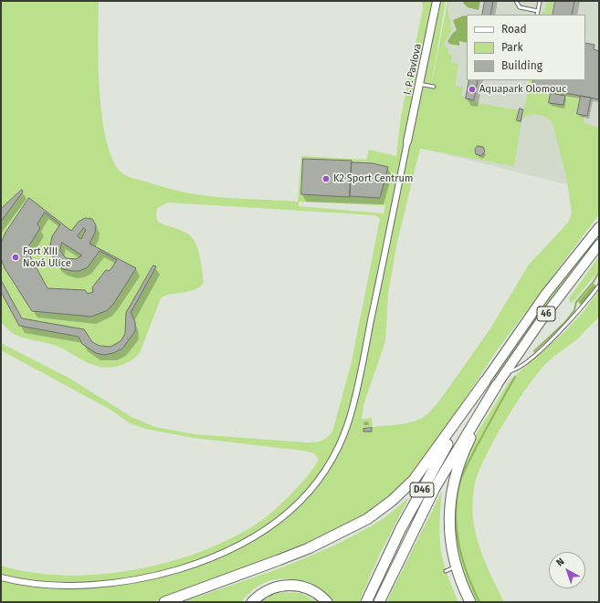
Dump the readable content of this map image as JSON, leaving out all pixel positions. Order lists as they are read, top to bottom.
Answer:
{
  "streets": {
    "highway": ["D46"],
    "main road": ["46"],
    "street": ["I. P. Pavlova"]
  },
  "crossings": [
    ["46", "D46"]
  ],
  "places": ["Aquapark Olomouc", "K2 Sport Centrum", "Fort XIII Nová Ulice"],
  "legend": ["Road", "Park", "Building"],
  "north": "top left"
}
